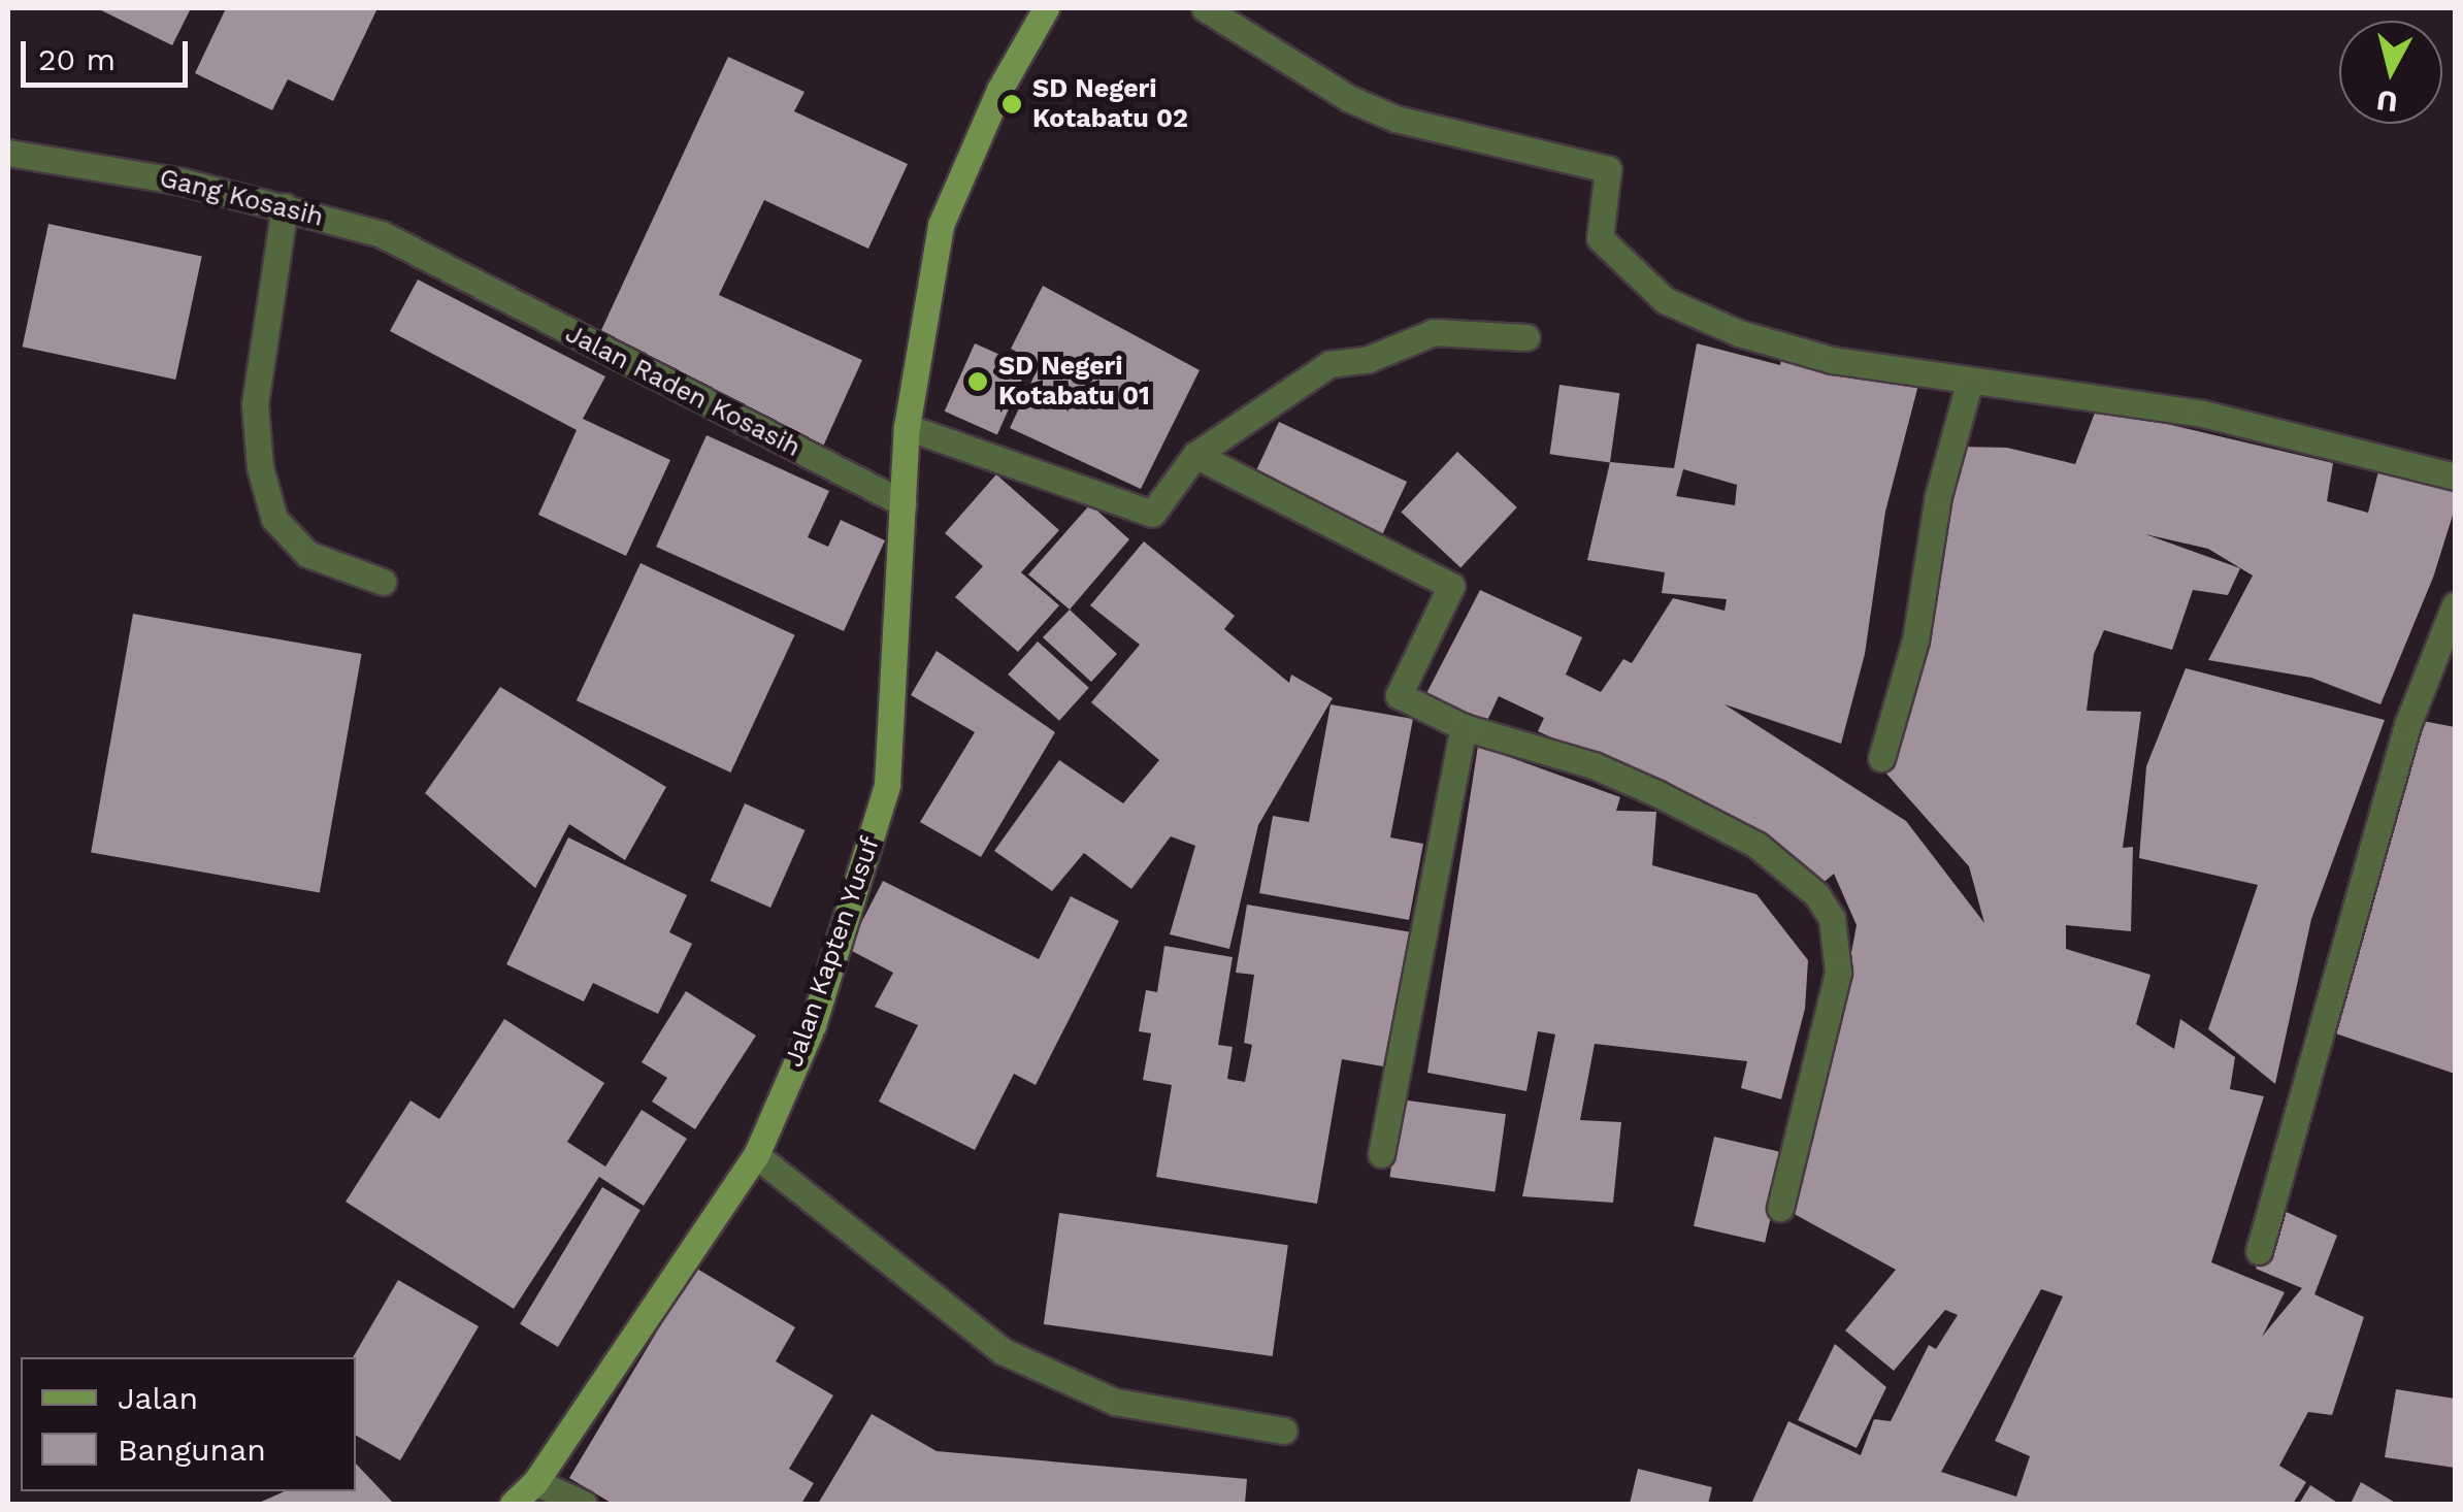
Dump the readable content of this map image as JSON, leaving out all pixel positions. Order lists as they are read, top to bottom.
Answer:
{
  "streets": {
    "main road": ["Jalan Kapten Yusuf"],
    "street": ["Gang Kosasih", "Jalan Raden Kosasih"]
  },
  "crossings": [
    ["Gang Kosasih", "Jalan Raden Kosasih"],
    ["Jalan Raden Kosasih", "Jalan Kapten Yusuf"]
  ],
  "places": ["SD Negeri Kotabatu 02", "SD Negeri Kotabatu 01"],
  "legend": ["Jalan", "Bangunan"],
  "scale_bar": "20 m",
  "north": "bottom"
}
